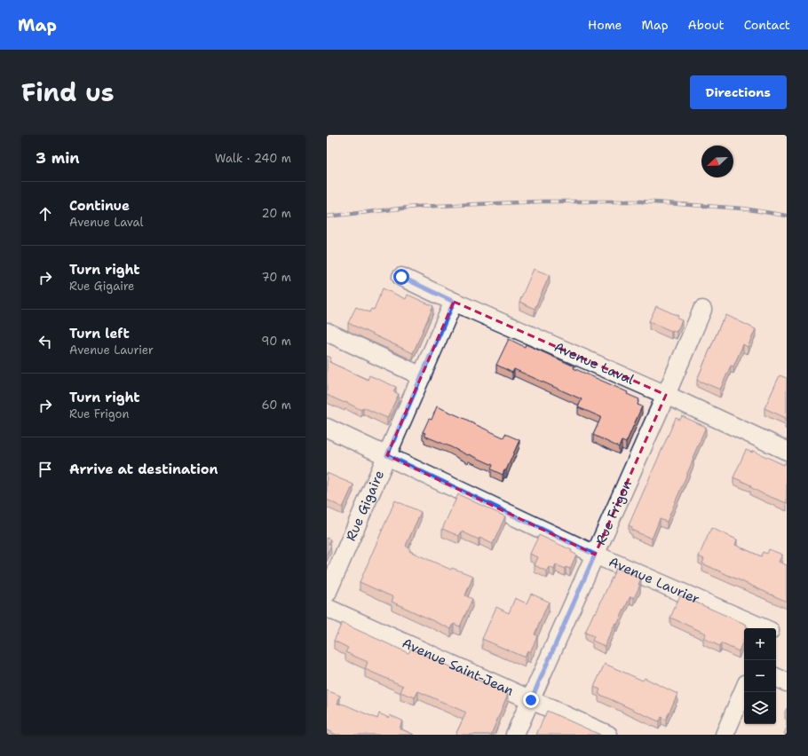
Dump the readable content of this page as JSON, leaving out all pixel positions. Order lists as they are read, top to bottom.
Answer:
{
  "streets": {
    "street": [
      "Avenue Laval",
      "Rue Gigaire",
      "Rue Frigon",
      "Avenue Laurier",
      "Avenue Saint-Jean"
    ]
  },
  "crossings": [
    ["Avenue Laval", "Rue Gigaire"],
    ["Avenue Laval", "Rue Frigon"],
    ["Rue Gigaire", "Avenue Laurier"],
    ["Rue Frigon", "Avenue Laurier"],
    ["Rue Frigon", "Avenue Saint-Jean"]
  ],
  "north": "bottom left",
  "page": {
    "header": "Map",
    "nav": [
      "Home",
      "Map",
      "About",
      "Contact"
    ],
    "title": "Find us",
    "buttons": "Directions",
    "heading": ["3 min", "Walk · 240 m"],
    "list": [
      ["Continue", "Avenue Laval", "20 m"],
      ["Turn right", "Rue Gigaire", "70 m"],
      ["Turn left", "Avenue Laurier", "90 m"],
      ["Turn right", "Rue Frigon", "60 m"],
      "Arrive at destination"
    ],
    "map_buttons": ["+", "−"]
  }
}
